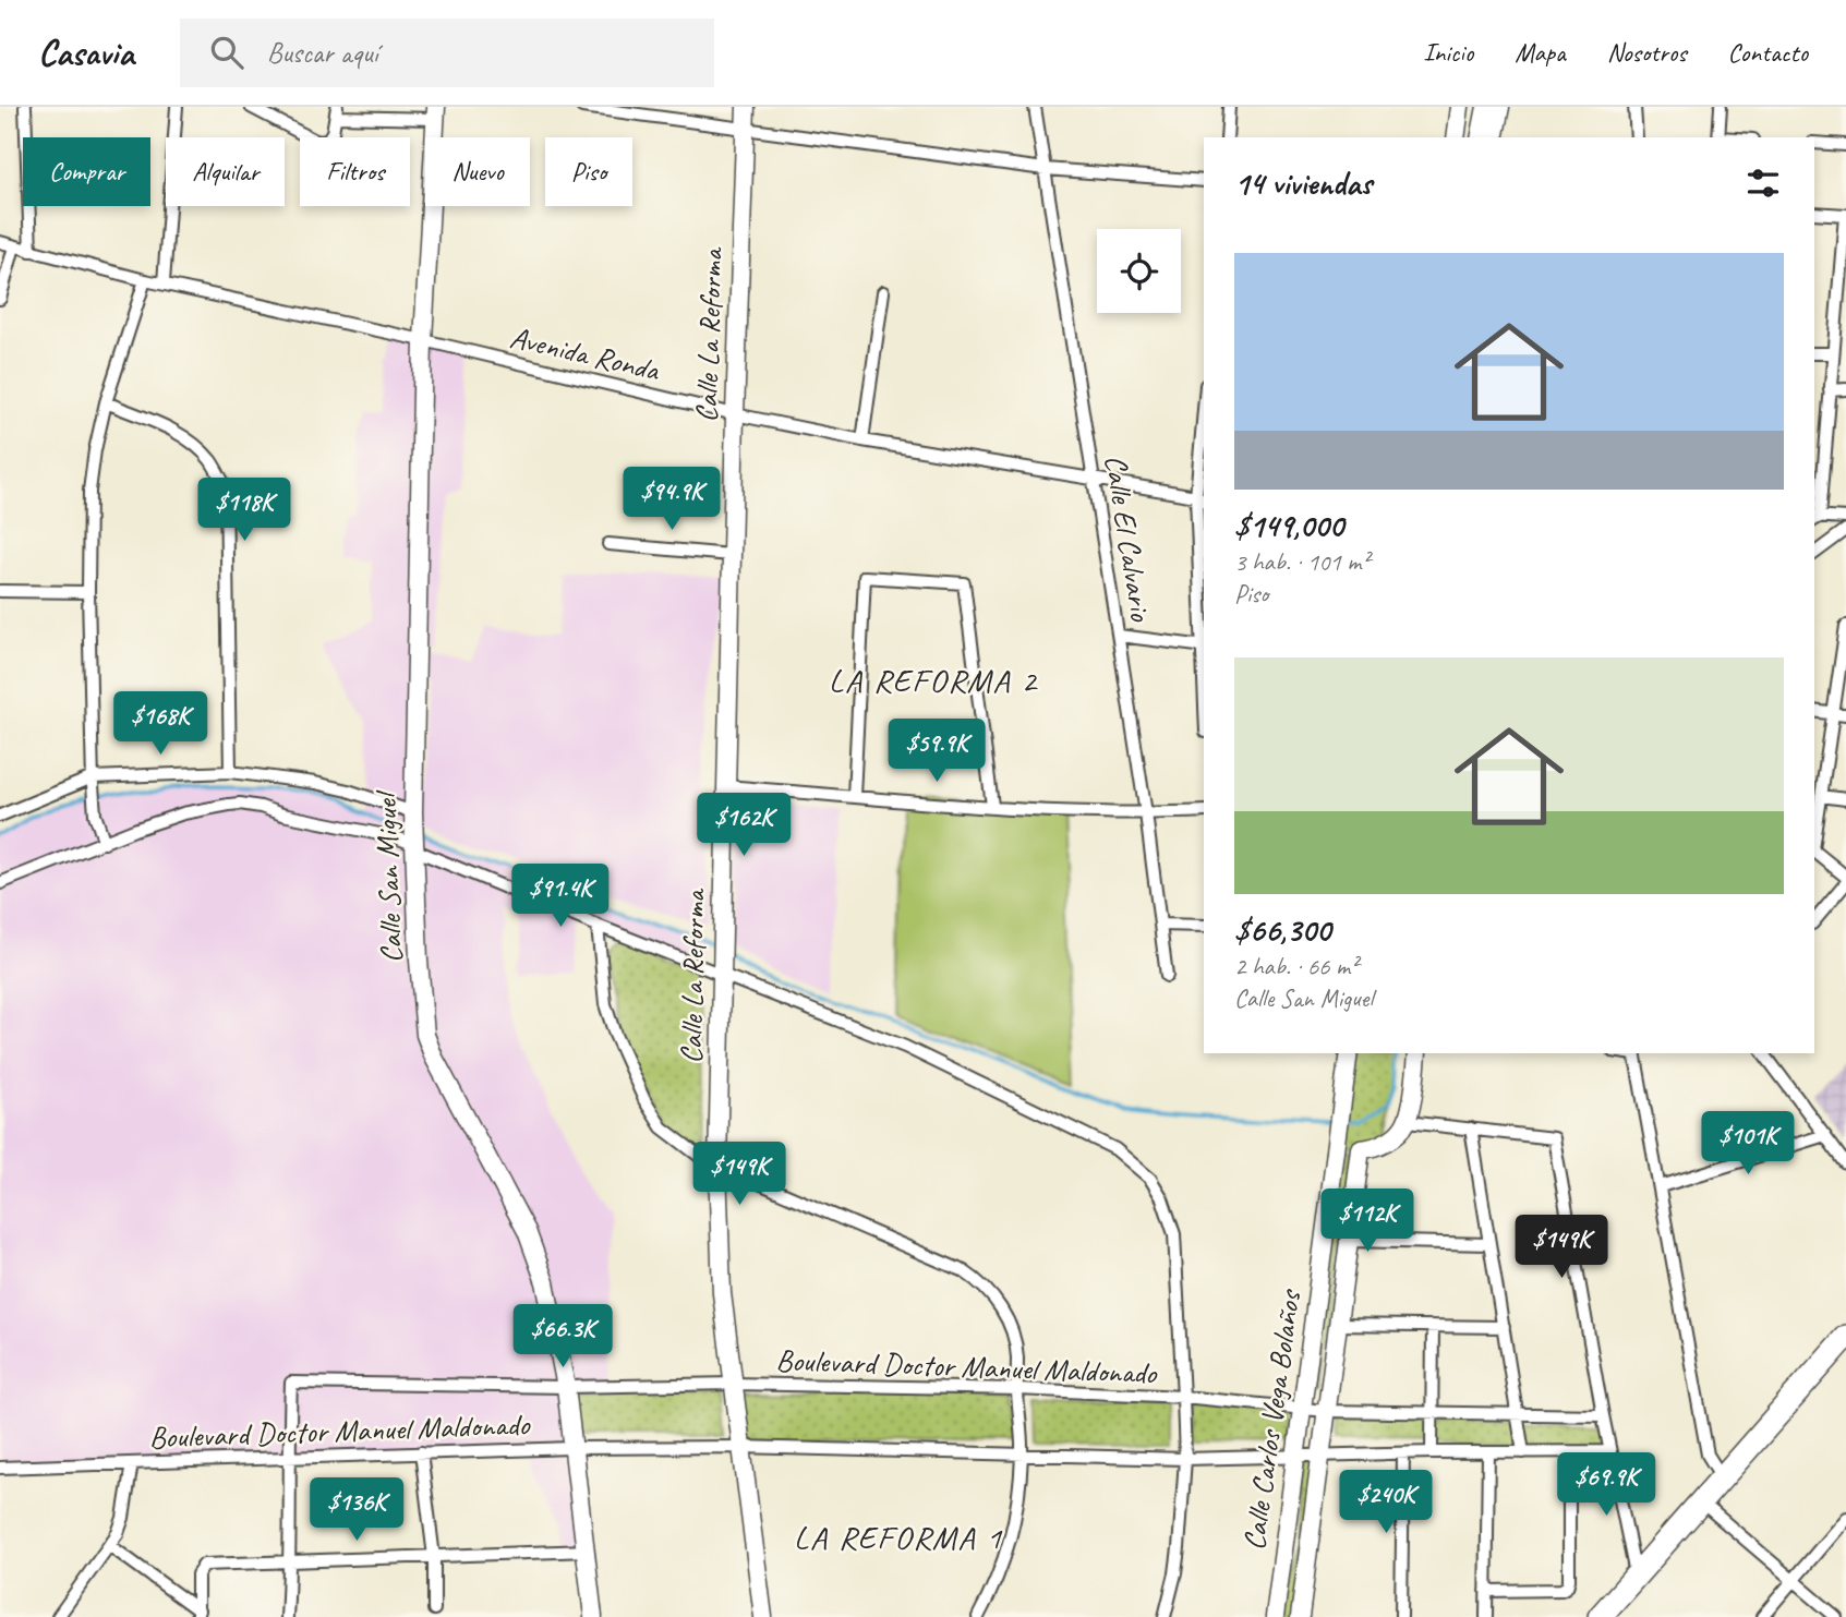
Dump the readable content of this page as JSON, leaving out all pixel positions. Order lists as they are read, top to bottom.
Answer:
{
  "streets": {
    "street": [
      "Calle La Reforma",
      "Avenida Ronda",
      "Calle El Calvario",
      "Calle San Miguel",
      "Boulevard Doctor Manuel Maldonado",
      "Calle Carlos Vega Bolaños"
    ]
  },
  "crossings": [
    ["Calle La Reforma", "Avenida Ronda"],
    ["Calle La Reforma", "Boulevard Doctor Manuel Maldonado"],
    ["Avenida Ronda", "Calle El Calvario"],
    ["Avenida Ronda", "Calle San Miguel"],
    ["Calle San Miguel", "Boulevard Doctor Manuel Maldonado"],
    ["Boulevard Doctor Manuel Maldonado", "Calle Carlos Vega Bolaños"]
  ],
  "districts": ["LA REFORMA 2", "LA REFORMA 1"],
  "page": {
    "header": "Casavia",
    "search": "Buscar aquí",
    "nav": [
      "Inicio",
      "Mapa",
      "Nosotros",
      "Contacto"
    ],
    "chip": [
      "Comprar",
      "Alquilar",
      "Filtros",
      "Nuevo",
      "Piso"
    ],
    "heading": "14 viviendas",
    "list": [
      {
        "name": "$149,000",
        "note": "3 hab. · 101 m² · Piso"
      },
      {
        "name": "$66,300",
        "note": "2 hab. · 66 m² · Calle San Miguel"
      }
    ],
    "price": [
      "$94.9K",
      "$118K",
      "$168K",
      "$59.9K",
      "$162K",
      "$91.4K",
      "$101K",
      "$149K",
      "$112K",
      "$149K",
      "$66.3K",
      "$69.9K",
      "$240K",
      "$136K"
    ]
  }
}
